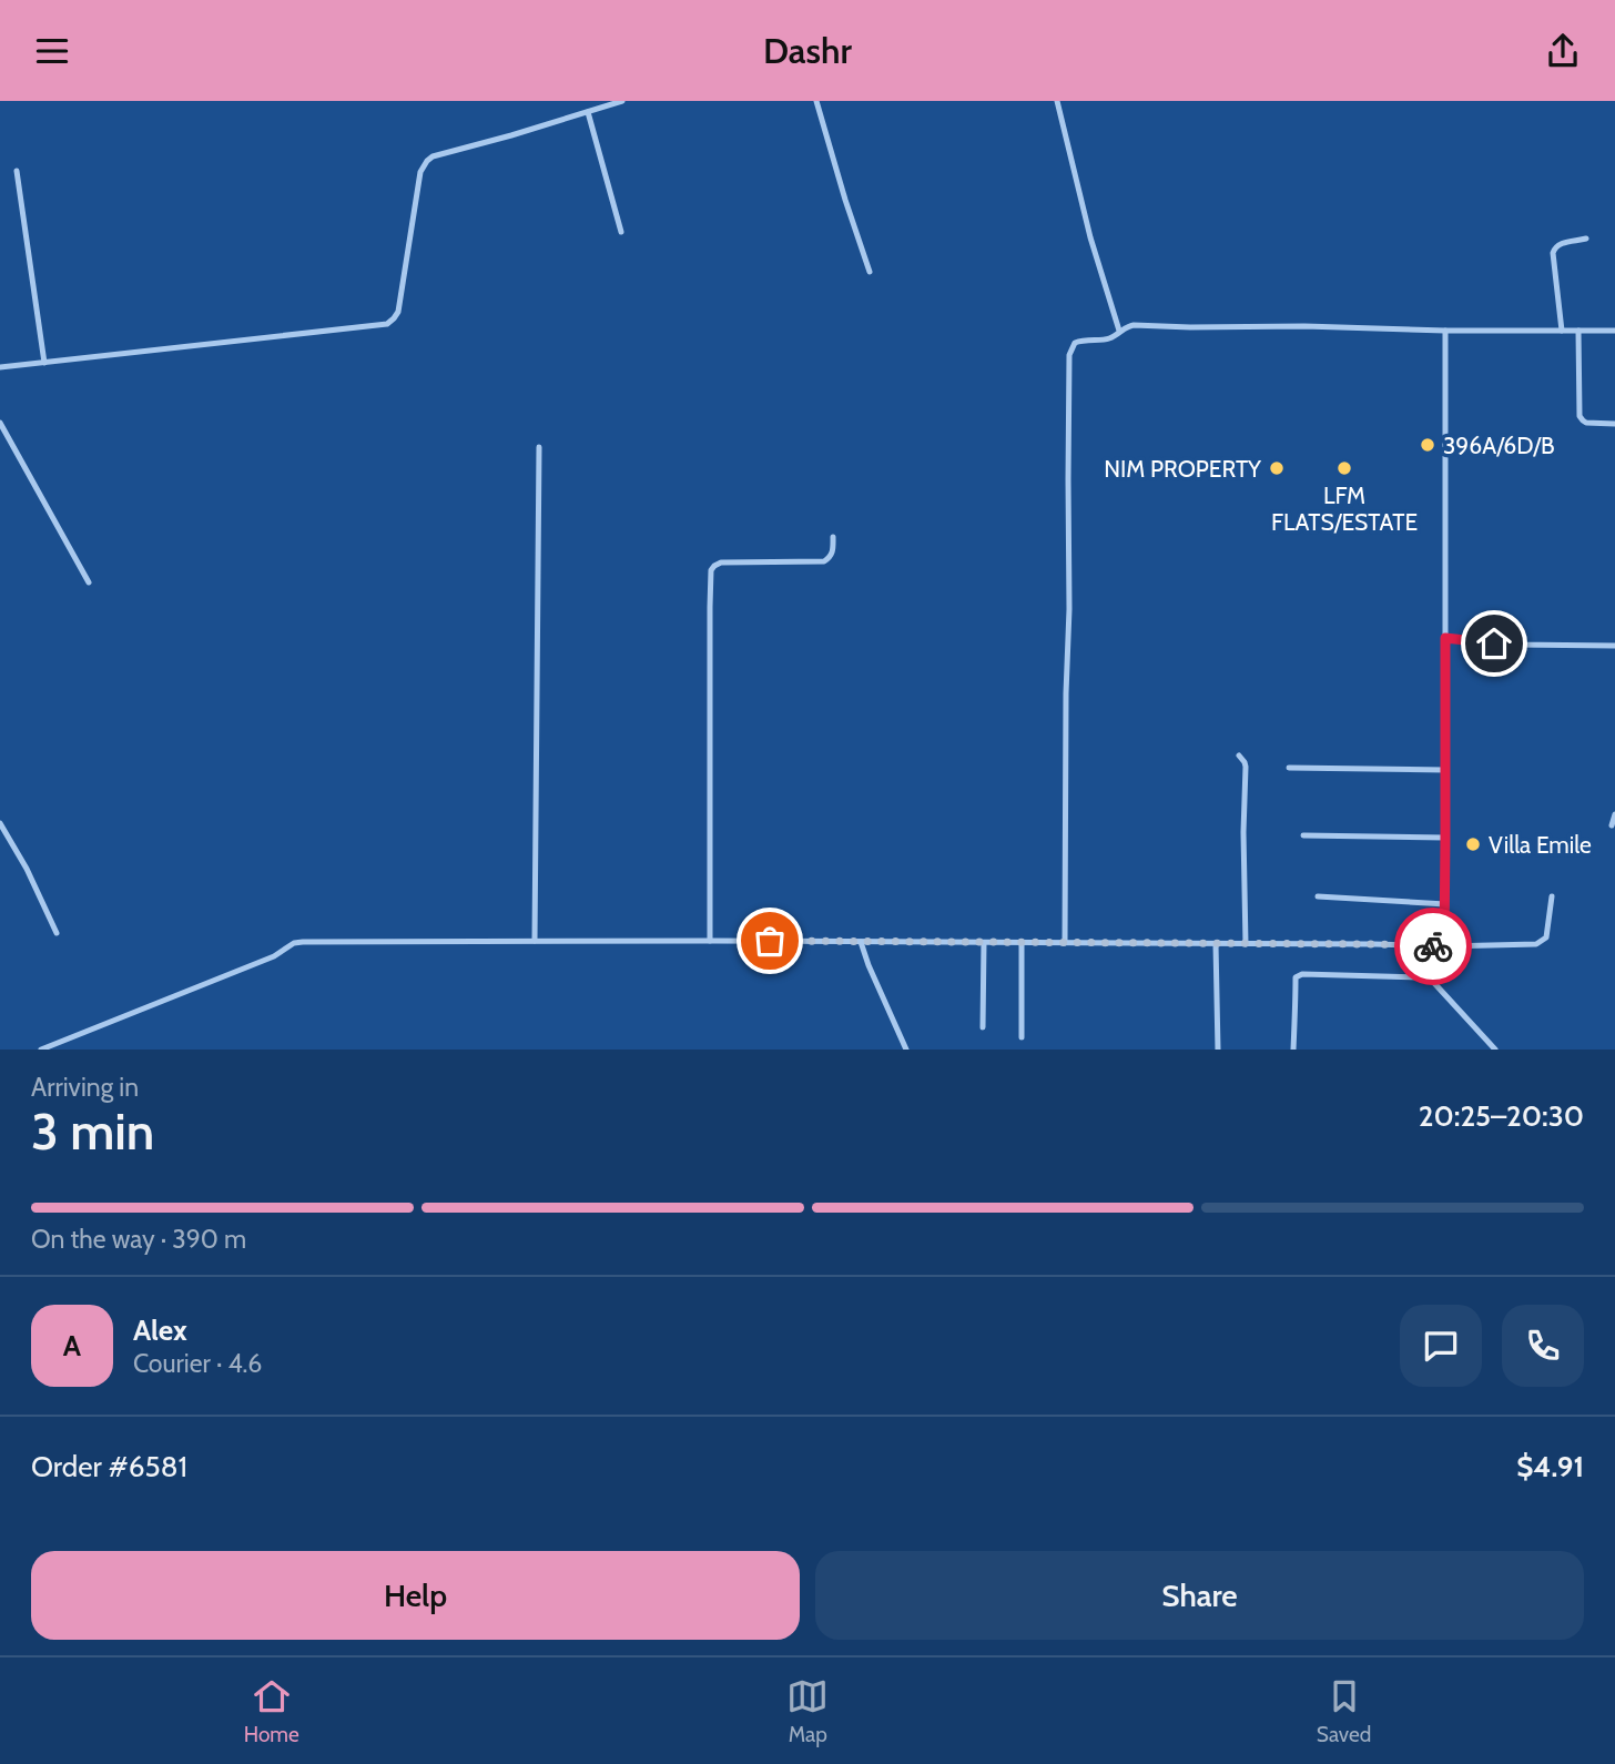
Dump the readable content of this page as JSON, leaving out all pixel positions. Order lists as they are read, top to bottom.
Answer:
{
  "places": [
    "396A/6D/B",
    "NIM PROPERTY",
    "LFM FLATS/ESTATE",
    "Villa Emile"
  ],
  "page": {
    "header": "Dashr",
    "heading": ["3 min", "Arriving in", "20:25–20:30"],
    "panel": [
      "Alex",
      "Courier · 4.6",
      "Order #6581",
      "$4.91"
    ],
    "bar": "On the way · 390 m",
    "round": "A",
    "buttons": ["Help", "Share"],
    "tabs": ["Home", "Map", "Saved"]
  }
}
